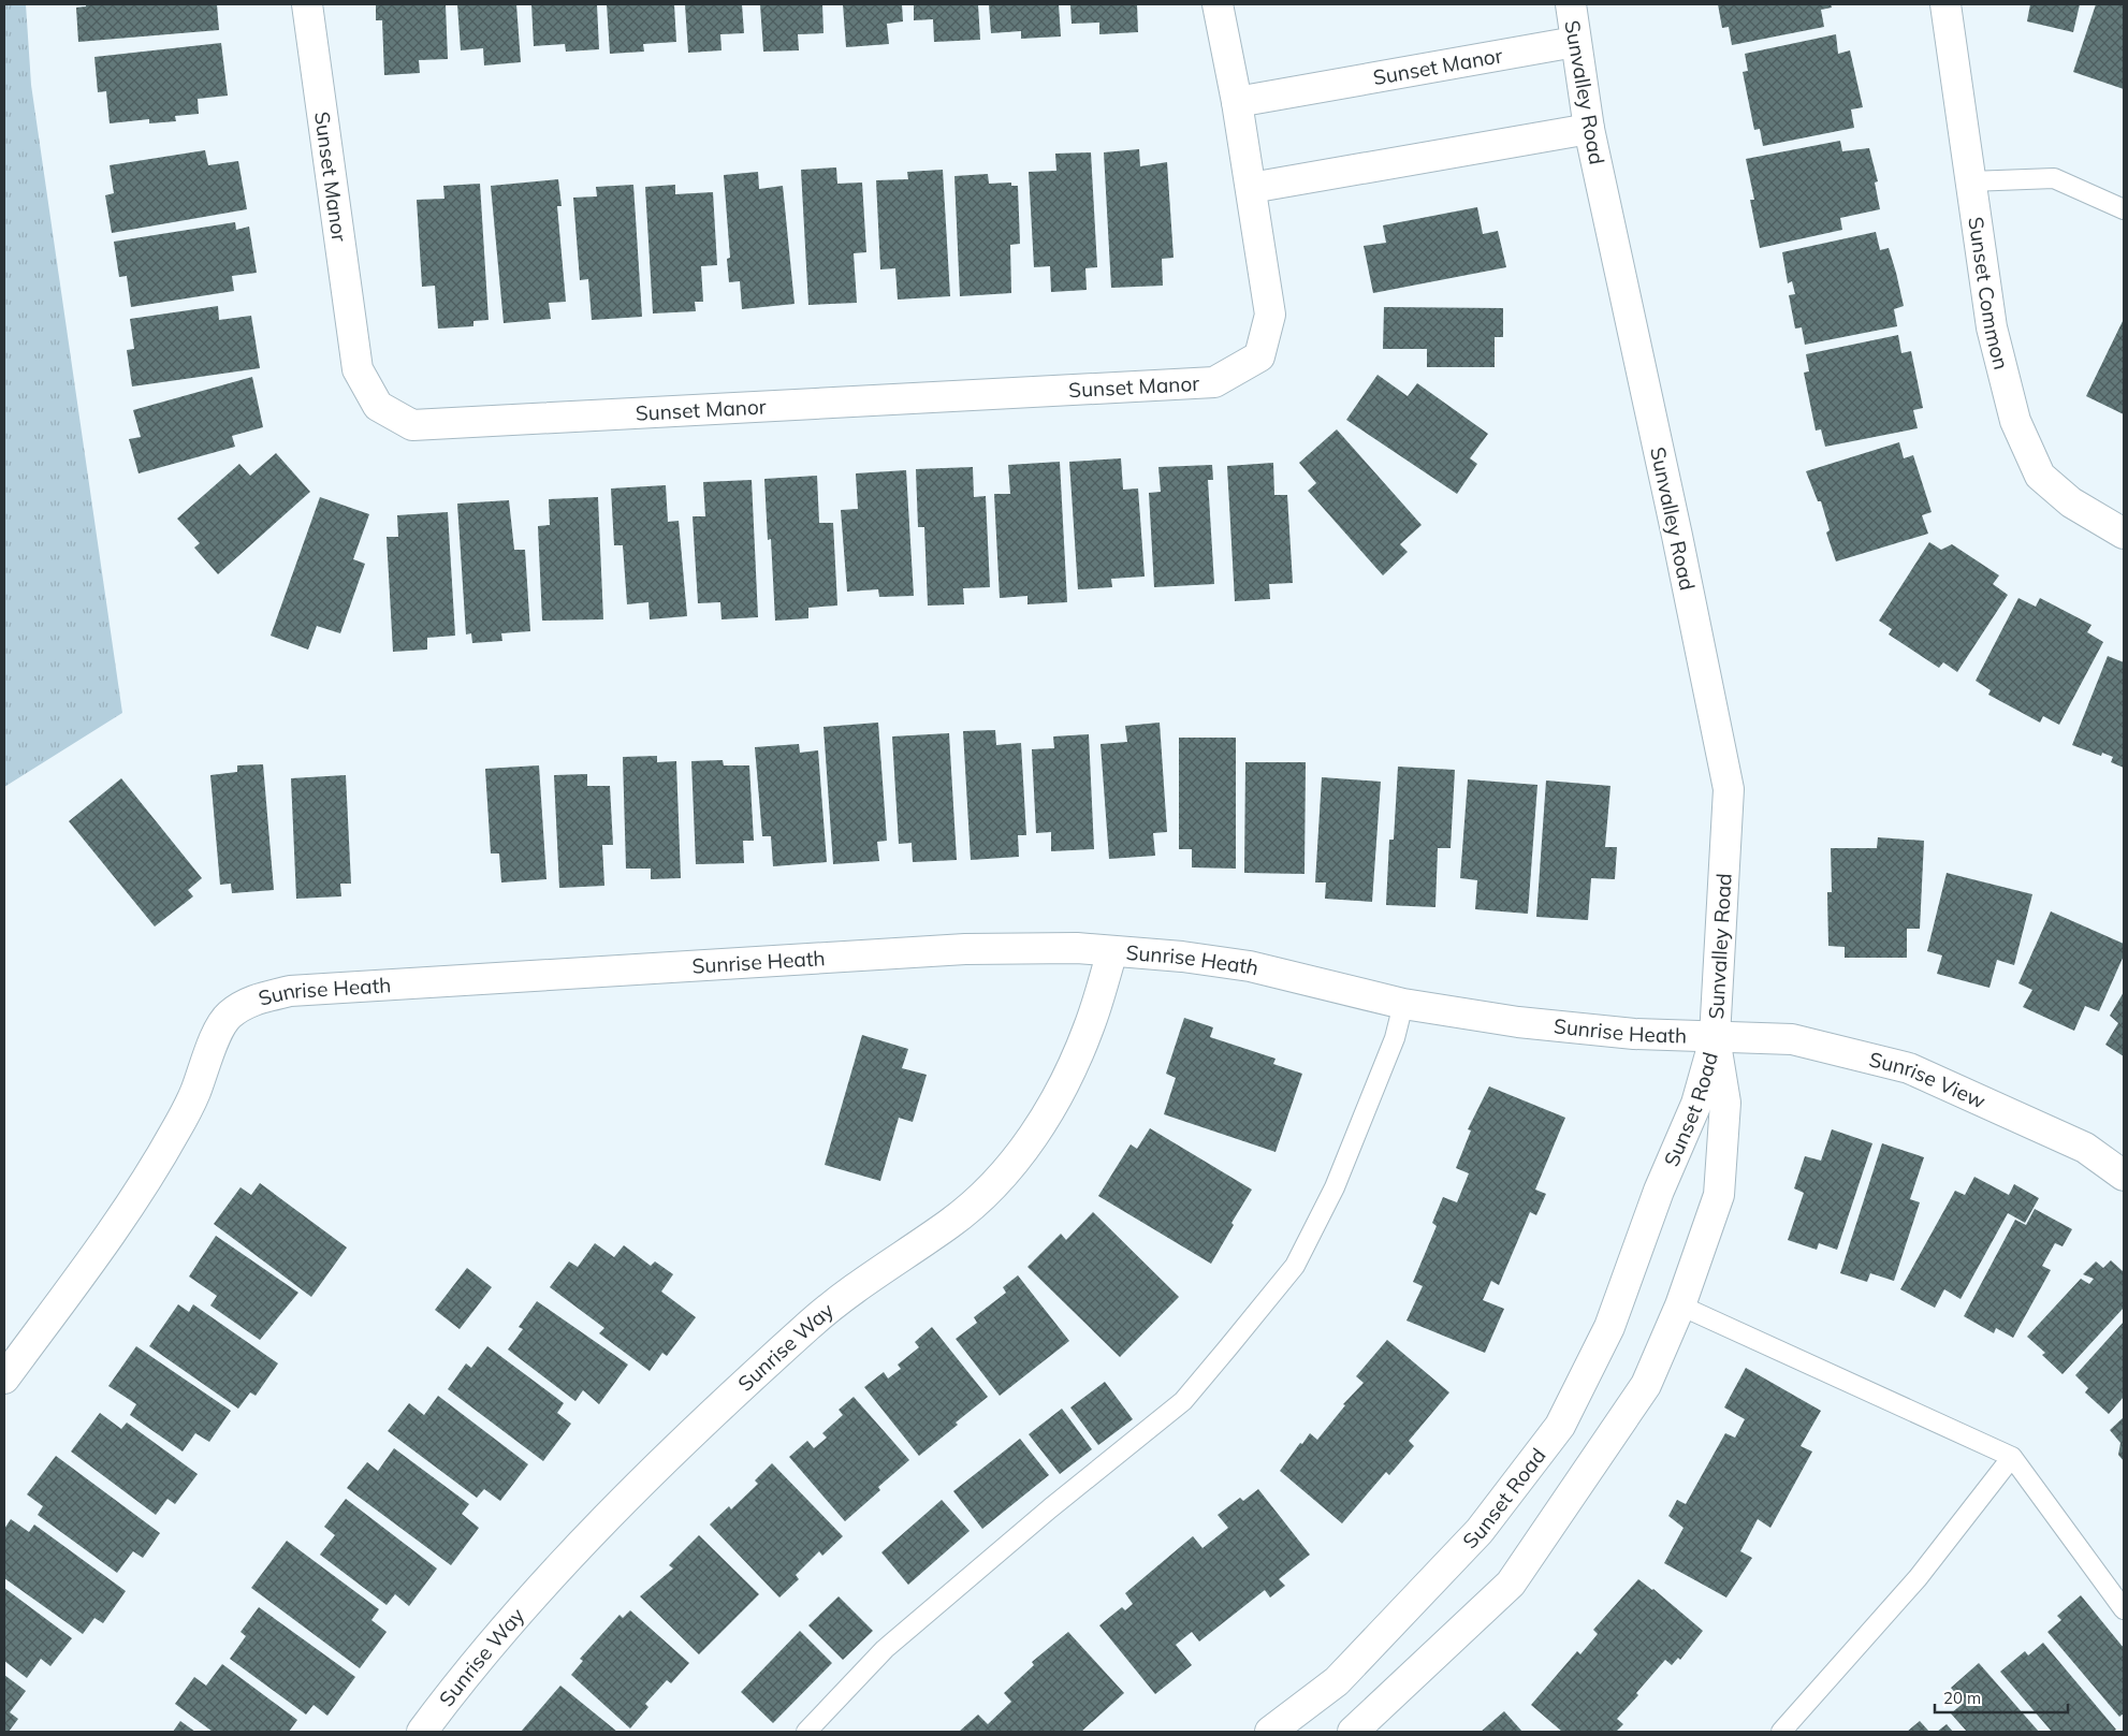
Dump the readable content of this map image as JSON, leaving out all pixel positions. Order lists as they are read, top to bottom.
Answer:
{
  "streets": {
    "street": [
      "Sunset Manor",
      "Sunvalley Road",
      "Sunset Common",
      "Sunrise Heath",
      "Sunrise View",
      "Sunset Road",
      "Sunrise Way"
    ]
  },
  "crossings": [
    ["Sunset Manor", "Sunvalley Road"],
    ["Sunvalley Road", "Sunrise Heath"],
    ["Sunvalley Road", "Sunrise View"],
    ["Sunvalley Road", "Sunset Road"],
    ["Sunrise Heath", "Sunrise View"],
    ["Sunrise Heath", "Sunset Road"],
    ["Sunrise Heath", "Sunrise Way"],
    ["Sunrise View", "Sunset Road"]
  ],
  "scale_bar": "20 m"
}
